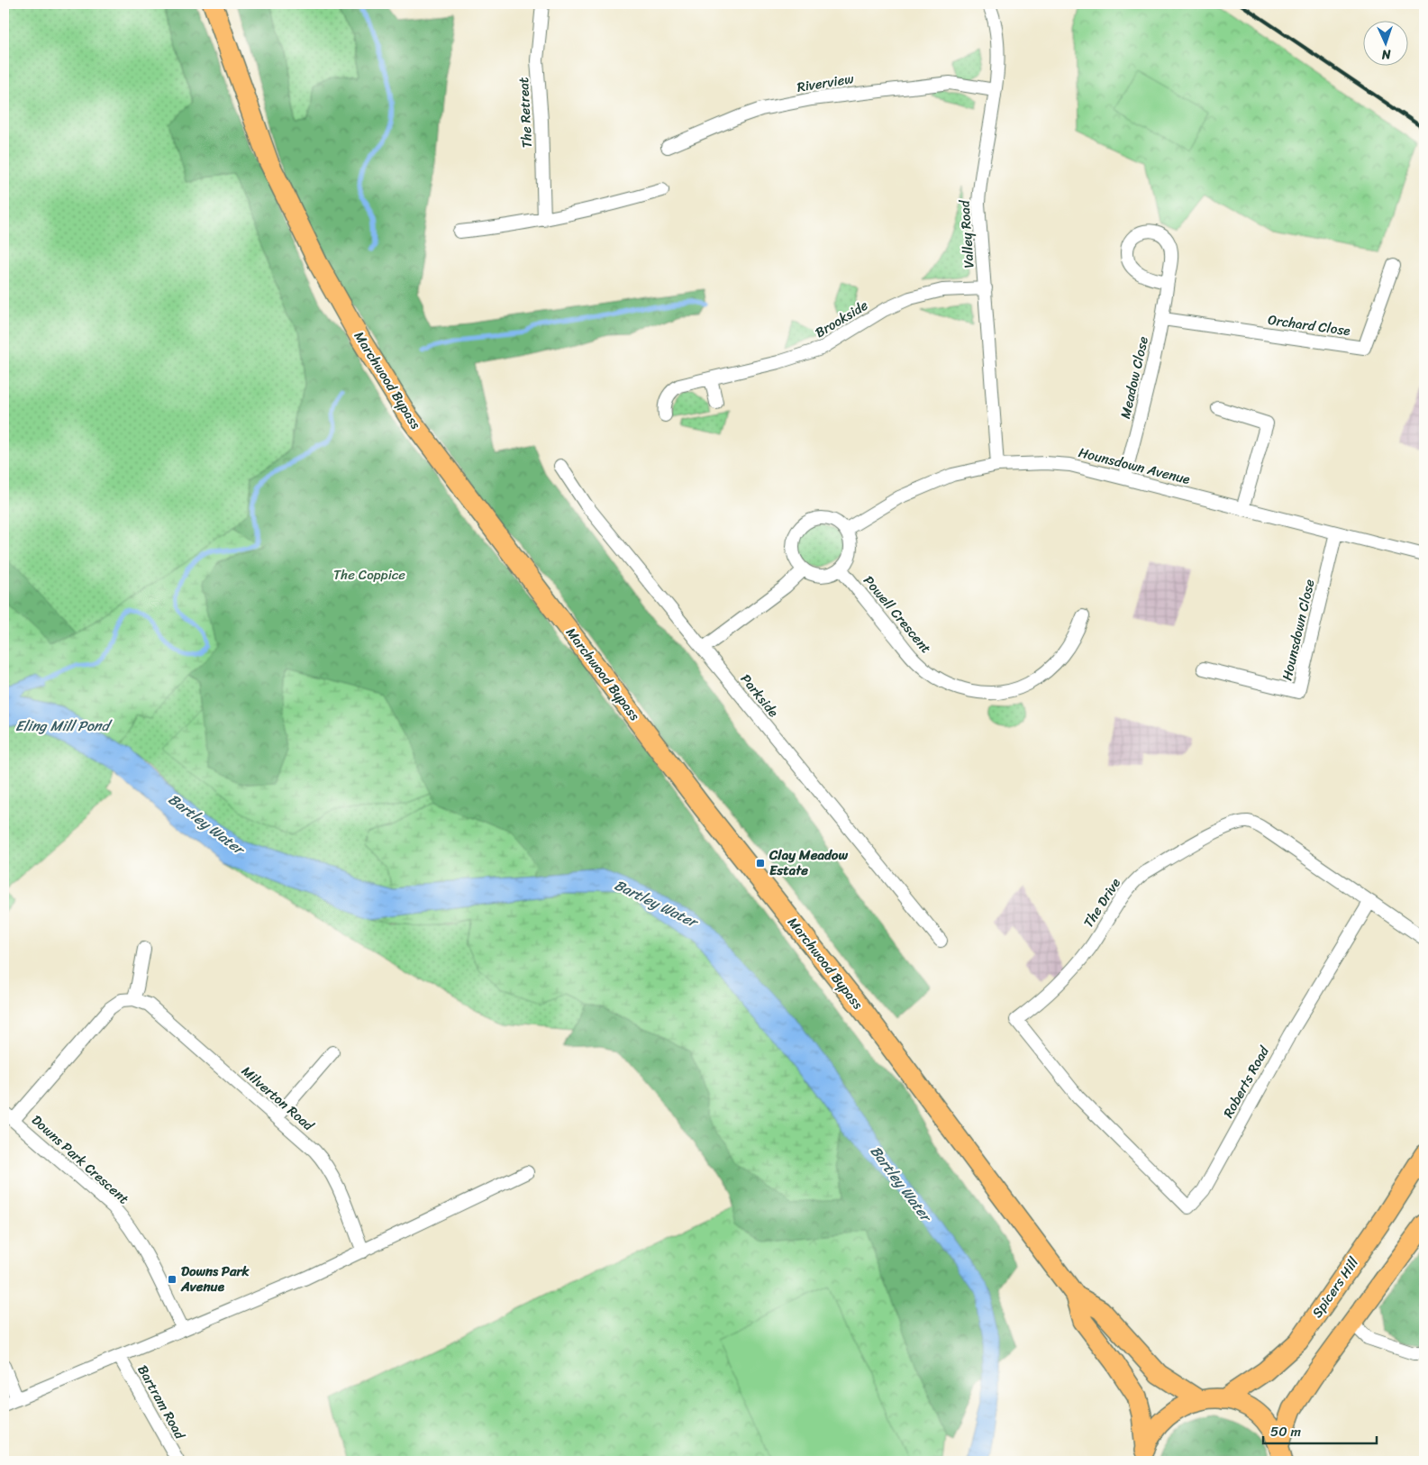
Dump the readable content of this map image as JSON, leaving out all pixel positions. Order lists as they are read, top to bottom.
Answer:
{
  "streets": {
    "main road": ["Marchwood Bypass", "Spicers Hill"],
    "street": [
      "Riverview",
      "The Retreat",
      "Valley Road",
      "Brookside",
      "Orchard Close",
      "Meadow Close",
      "Hounsdown Avenue",
      "Powell Crescent",
      "Hounsdown Close",
      "Parkside",
      "The Drive",
      "Roberts Road",
      "Milverton Road",
      "Downs Park Crescent",
      "Bartram Road"
    ]
  },
  "crossings": [
    ["Riverview", "Valley Road"],
    ["Valley Road", "Brookside"],
    ["Valley Road", "Hounsdown Avenue"],
    ["Orchard Close", "Meadow Close"],
    ["Meadow Close", "Hounsdown Avenue"],
    ["Hounsdown Avenue", "Powell Crescent"],
    ["Hounsdown Avenue", "Hounsdown Close"],
    ["The Drive", "Roberts Road"]
  ],
  "water": ["Eling Mill Pond", "Bartley Water"],
  "parks": ["The Coppice"],
  "places": {
    "transit": ["Clay Meadow Estate", "Downs Park Avenue"]
  },
  "scale_bar": "50 m",
  "north": "bottom"
}
